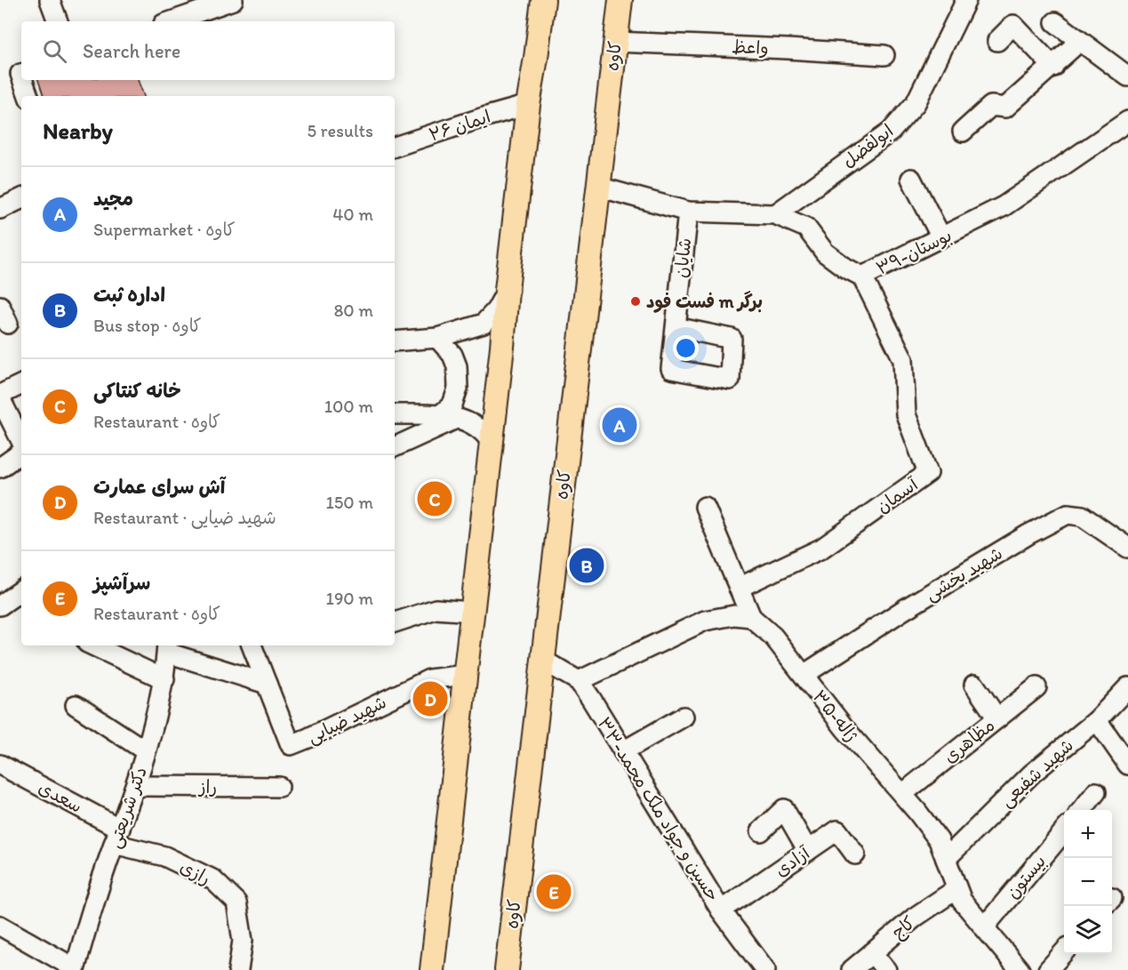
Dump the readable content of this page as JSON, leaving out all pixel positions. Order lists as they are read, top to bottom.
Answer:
{
  "streets": {
    "main road": ["کاوه"],
    "street": [
      "واعظ",
      "۲۶ ایمان",
      "ابولفضل",
      "۳۹-بوستان",
      "شایان",
      "آسمان",
      "شهید بخشی",
      "۳۵-ژاله",
      "شهید ضیایی",
      "مظاهری",
      "شهید شفیعی",
      "راز",
      "سعدی",
      "دکتر شریعتی",
      "۳۳-حسین و جواد ملک محمد",
      "آزادی",
      "رازی",
      "بیستون",
      "کاج"
    ]
  },
  "crossings": [
    ["واعظ", "کاوه"],
    ["کاوه", "۳۹-بوستان"],
    ["کاوه", "۳۳-حسین و جواد ملک محمد"],
    ["ابولفضل", "۳۹-بوستان"],
    ["۳۹-بوستان", "شایان"],
    ["۳۹-بوستان", "آسمان"],
    ["شهید بخشی", "۳۵-ژاله"],
    ["۳۵-ژاله", "مظاهری"],
    ["۳۵-ژاله", "شهید شفیعی"],
    ["۳۵-ژاله", "بیستون"],
    ["۳۵-ژاله", "کاج"],
    ["راز", "دکتر شریعتی"],
    ["سعدی", "دکتر شریعتی"],
    ["سعدی", "رازی"],
    ["دکتر شریعتی", "رازی"],
    ["۳۳-حسین و جواد ملک محمد", "آزادی"]
  ],
  "places": ["فست فود m برگر"],
  "page": {
    "search": "Search here",
    "heading": ["Nearby", "5 results"],
    "list": [
      {
        "mark": "A",
        "name": "مجید",
        "note": "Supermarket · کاوه",
        "value": "40 m"
      },
      {
        "mark": "B",
        "name": "اداره ثبت",
        "note": "Bus stop · کاوه",
        "value": "80 m"
      },
      {
        "mark": "C",
        "name": "خانه کنتاکی",
        "note": "Restaurant · کاوه",
        "value": "100 m"
      },
      {
        "mark": "D",
        "name": "آش سرای عمارت",
        "note": "Restaurant · شهید ضیایی",
        "value": "150 m"
      },
      {
        "mark": "E",
        "name": "سرآشپز",
        "note": "Restaurant · کاوه",
        "value": "190 m"
      }
    ],
    "pins": [
      "A",
      "C",
      "B",
      "D",
      "E"
    ],
    "map_buttons": ["+", "−"]
  }
}
